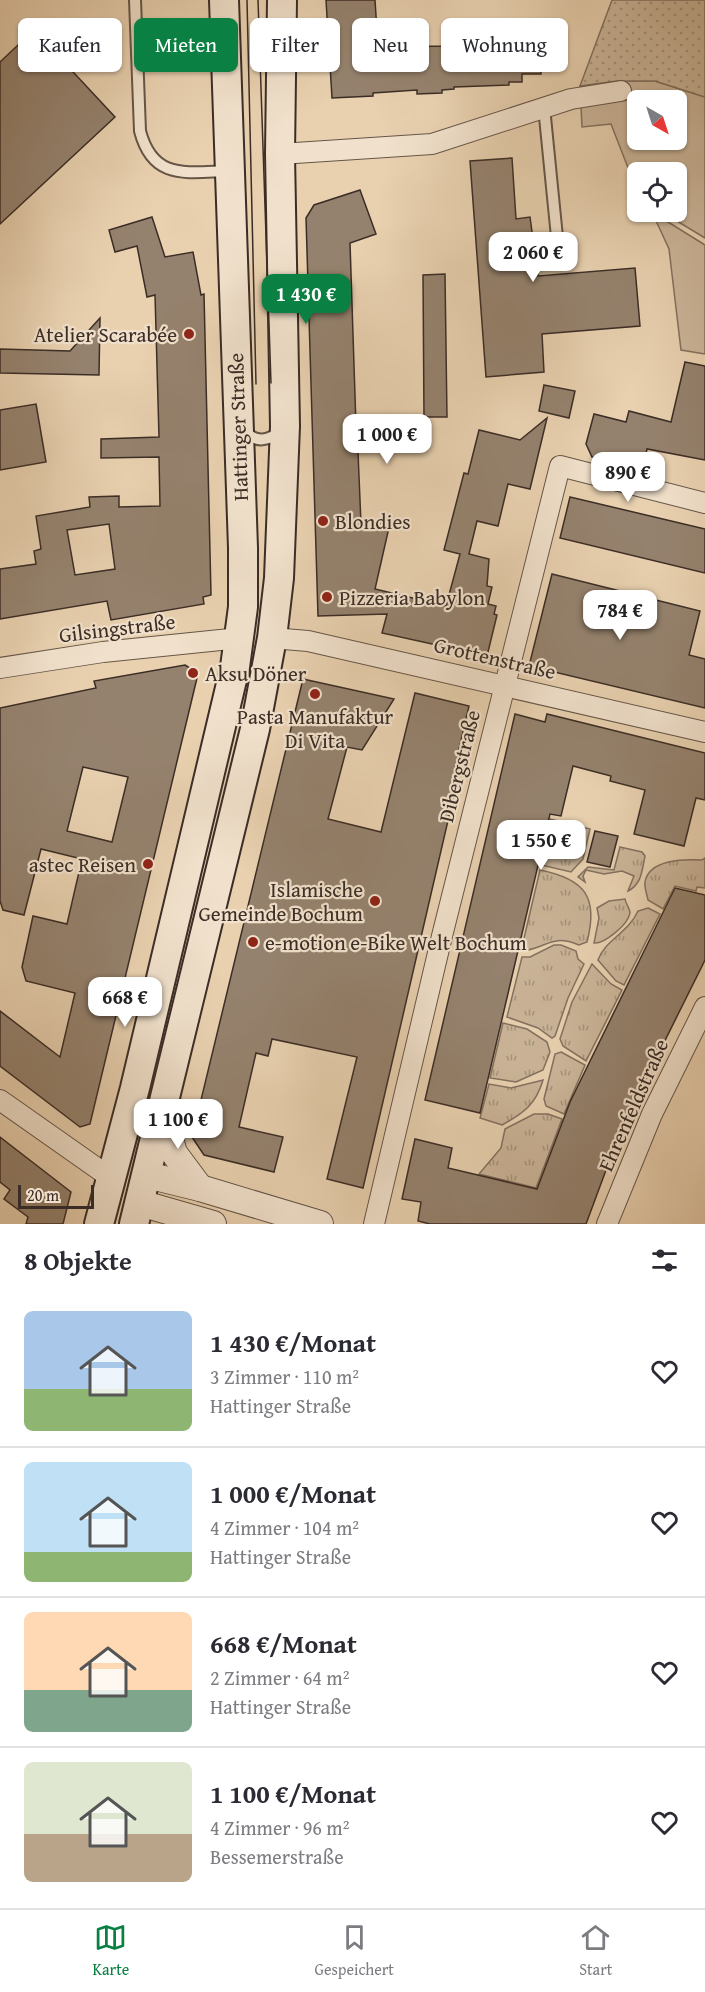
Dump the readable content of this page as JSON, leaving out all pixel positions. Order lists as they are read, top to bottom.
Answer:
{
  "streets": {
    "main road": ["Hattinger Straße"],
    "street": [
      "Gilsingstraße",
      "Grottenstraße",
      "Dibergstraße",
      "Ehrenfeldstraße"
    ]
  },
  "crossings": [
    ["Hattinger Straße", "Gilsingstraße"],
    ["Hattinger Straße", "Grottenstraße"],
    ["Grottenstraße", "Dibergstraße"]
  ],
  "places": [
    "Atelier Scarabée",
    "Blondies",
    "Pizzeria Babylon",
    "Aksu Döner",
    "Pasta Manufaktur Di Vita",
    "astec Reisen",
    "Islamische Gemeinde Bochum",
    "e-motion e-Bike Welt Bochum"
  ],
  "scale_bar": "20 m",
  "north": "bottom right",
  "page": {
    "chip": [
      "Kaufen",
      "Mieten",
      "Filter",
      "Neu",
      "Wohnung"
    ],
    "price": [
      "2 060 €",
      "1 430 €",
      "1 000 €",
      "890 €",
      "784 €",
      "1 550 €",
      "668 €",
      "1 100 €"
    ],
    "scale": "20 m",
    "heading": "8 Objekte",
    "list": [
      {
        "name": "1 430 €/Monat",
        "note": "3 Zimmer · 110 m² · Hattinger Straße"
      },
      {
        "name": "1 000 €/Monat",
        "note": "4 Zimmer · 104 m² · Hattinger Straße"
      },
      {
        "name": "668 €/Monat",
        "note": "2 Zimmer · 64 m² · Hattinger Straße"
      },
      {
        "name": "1 100 €/Monat",
        "note": "4 Zimmer · 96 m² · Bessemerstraße"
      }
    ],
    "tabs": ["Karte", "Gespeichert", "Start"]
  }
}
